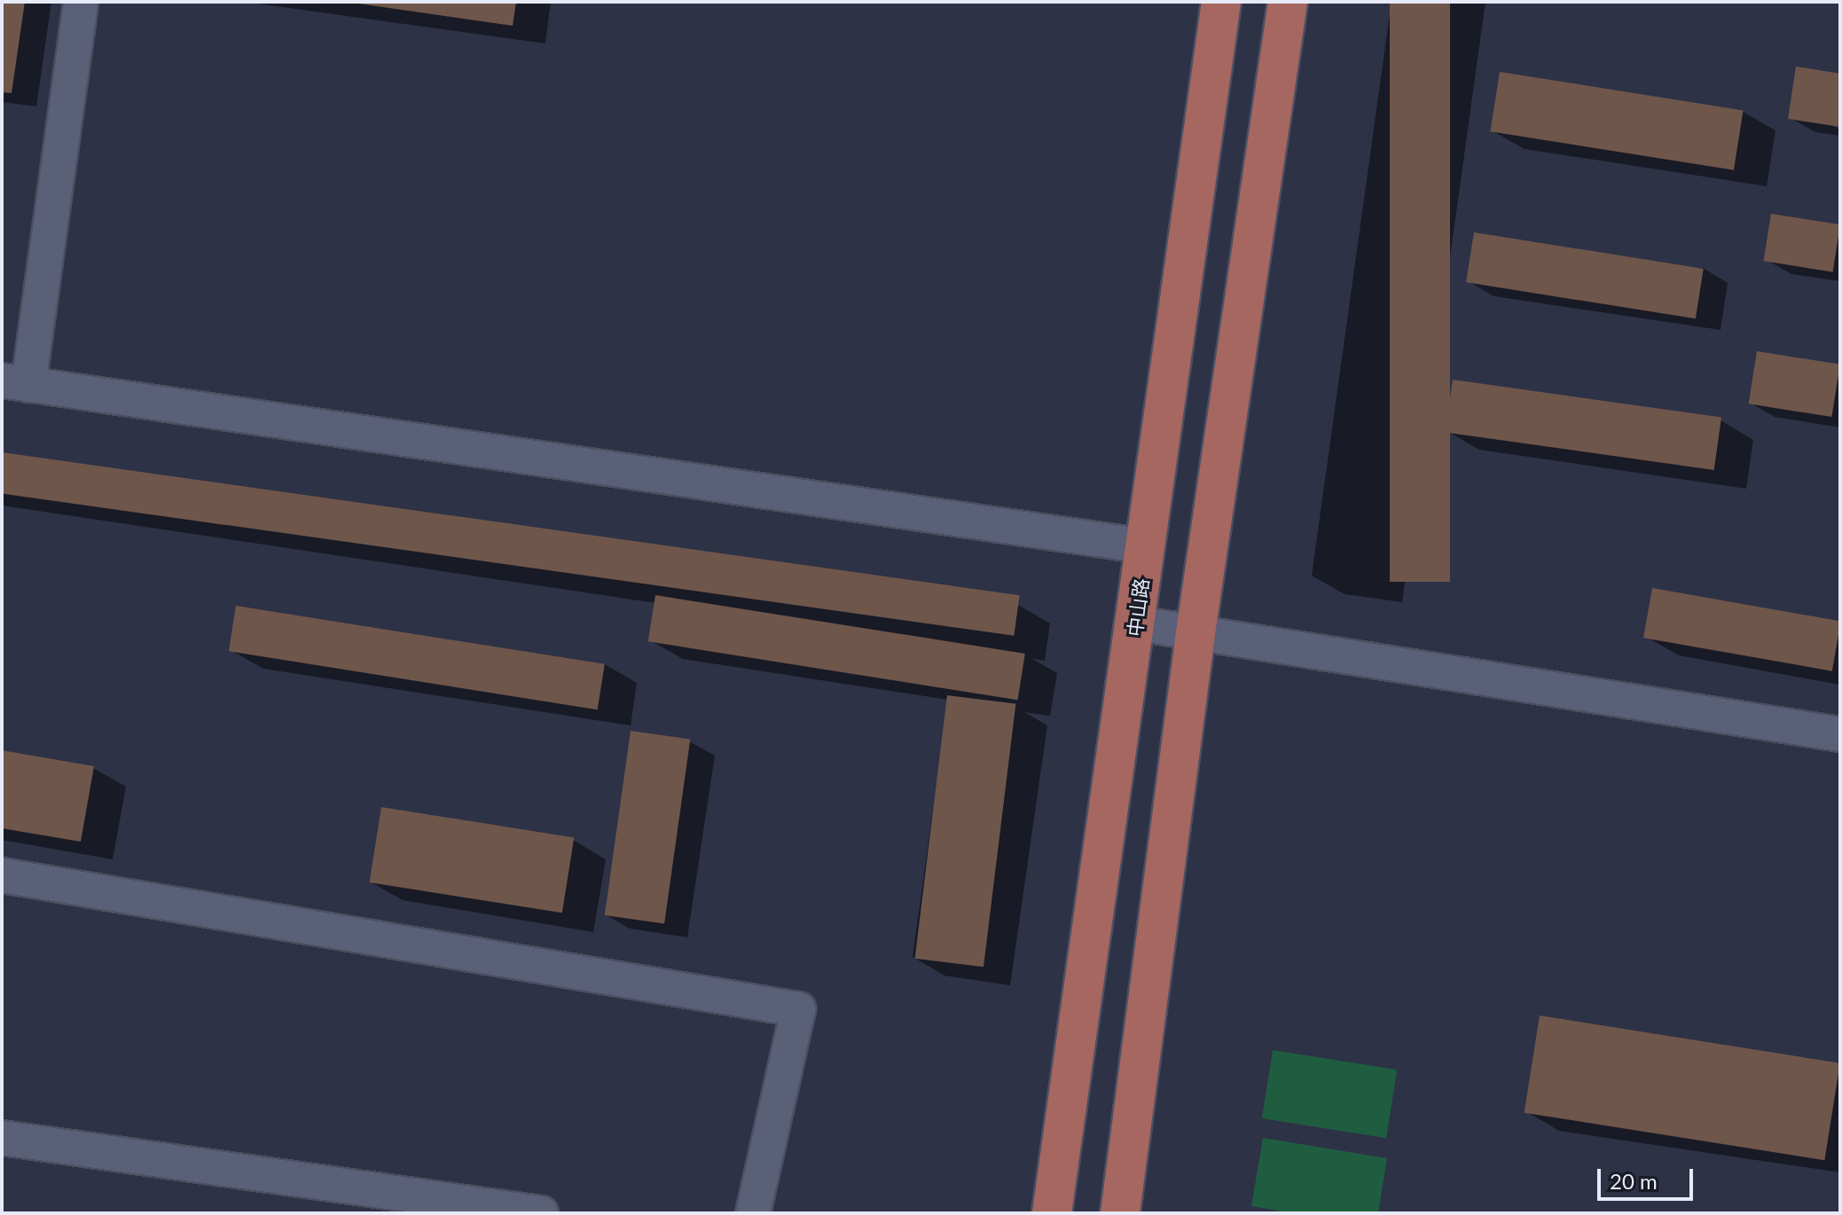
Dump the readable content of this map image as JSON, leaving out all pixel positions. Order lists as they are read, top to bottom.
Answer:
{
  "streets": {
    "main road": ["中山路"]
  },
  "scale_bar": "20 m"
}
